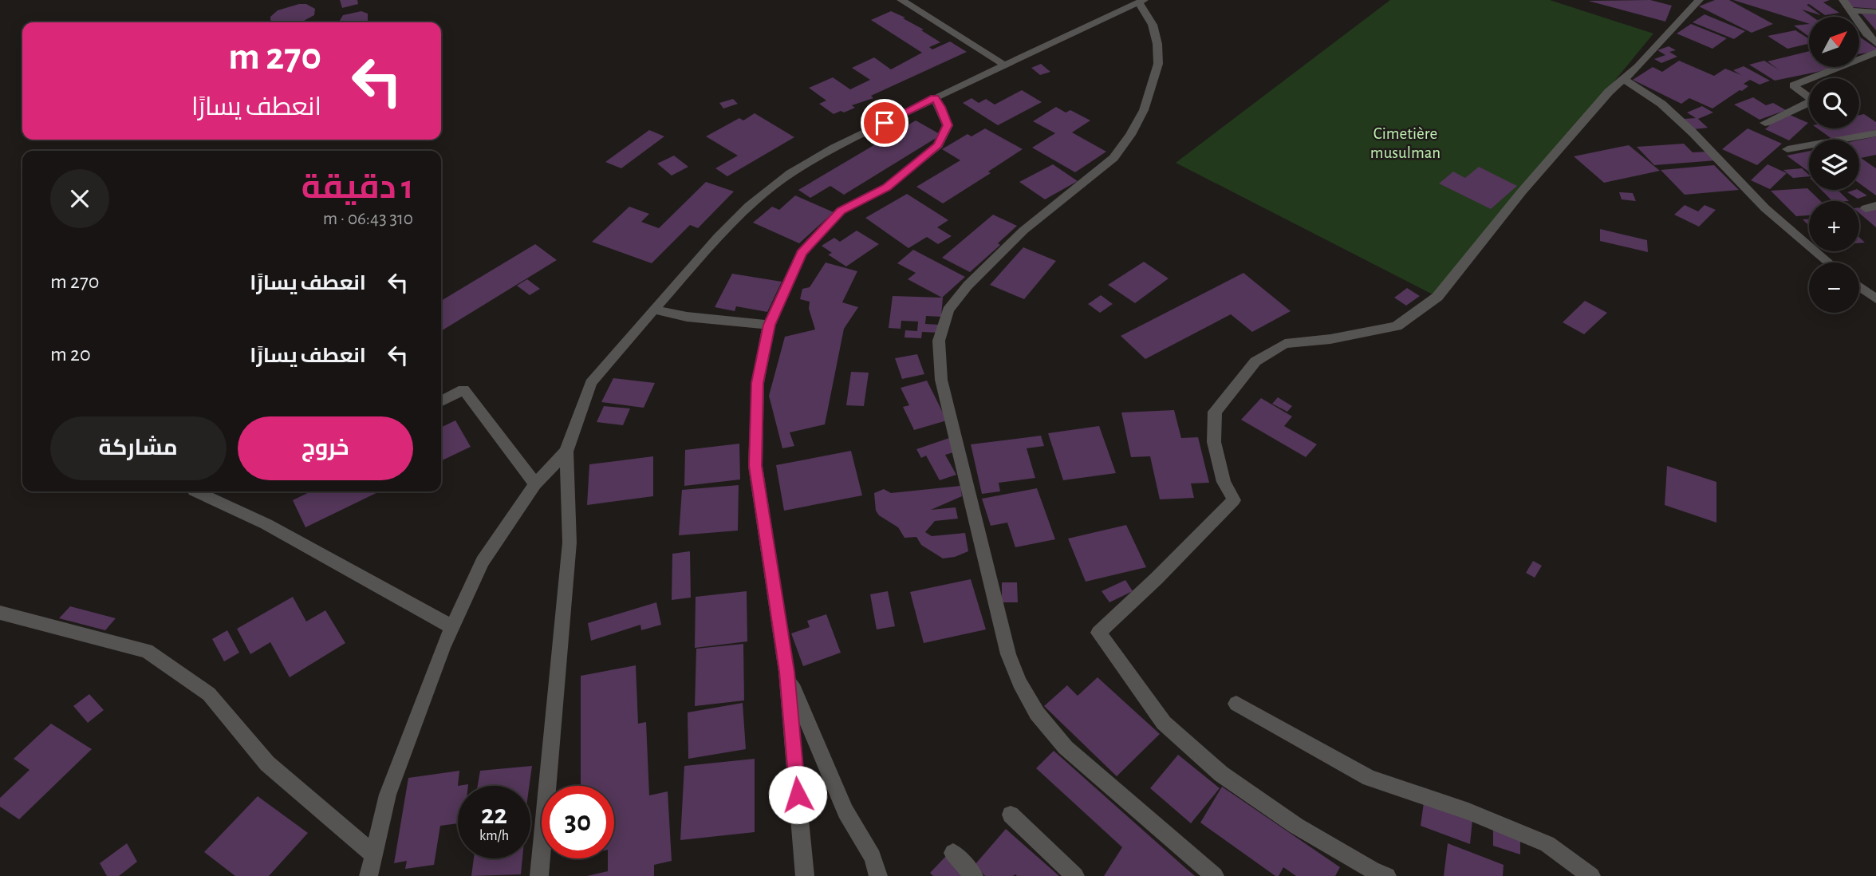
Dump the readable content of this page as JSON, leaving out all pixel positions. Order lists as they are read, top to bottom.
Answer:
{
  "parks": ["Cimetière musulman"],
  "north": "top right",
  "page": {
    "map_buttons": ["+", "−"],
    "turn": ["270 m", "انعطف يسارًا"],
    "heading": ["1 دقيقة", "310 m · 06:43"],
    "list": [
      {
        "name": "انعطف يسارًا",
        "value": "270 m"
      },
      {
        "name": "انعطف يسارًا",
        "value": "20 m"
      }
    ],
    "buttons": ["خروج", "مشاركة"],
    "speed": "22 km/h",
    "limit": "30"
  }
}
